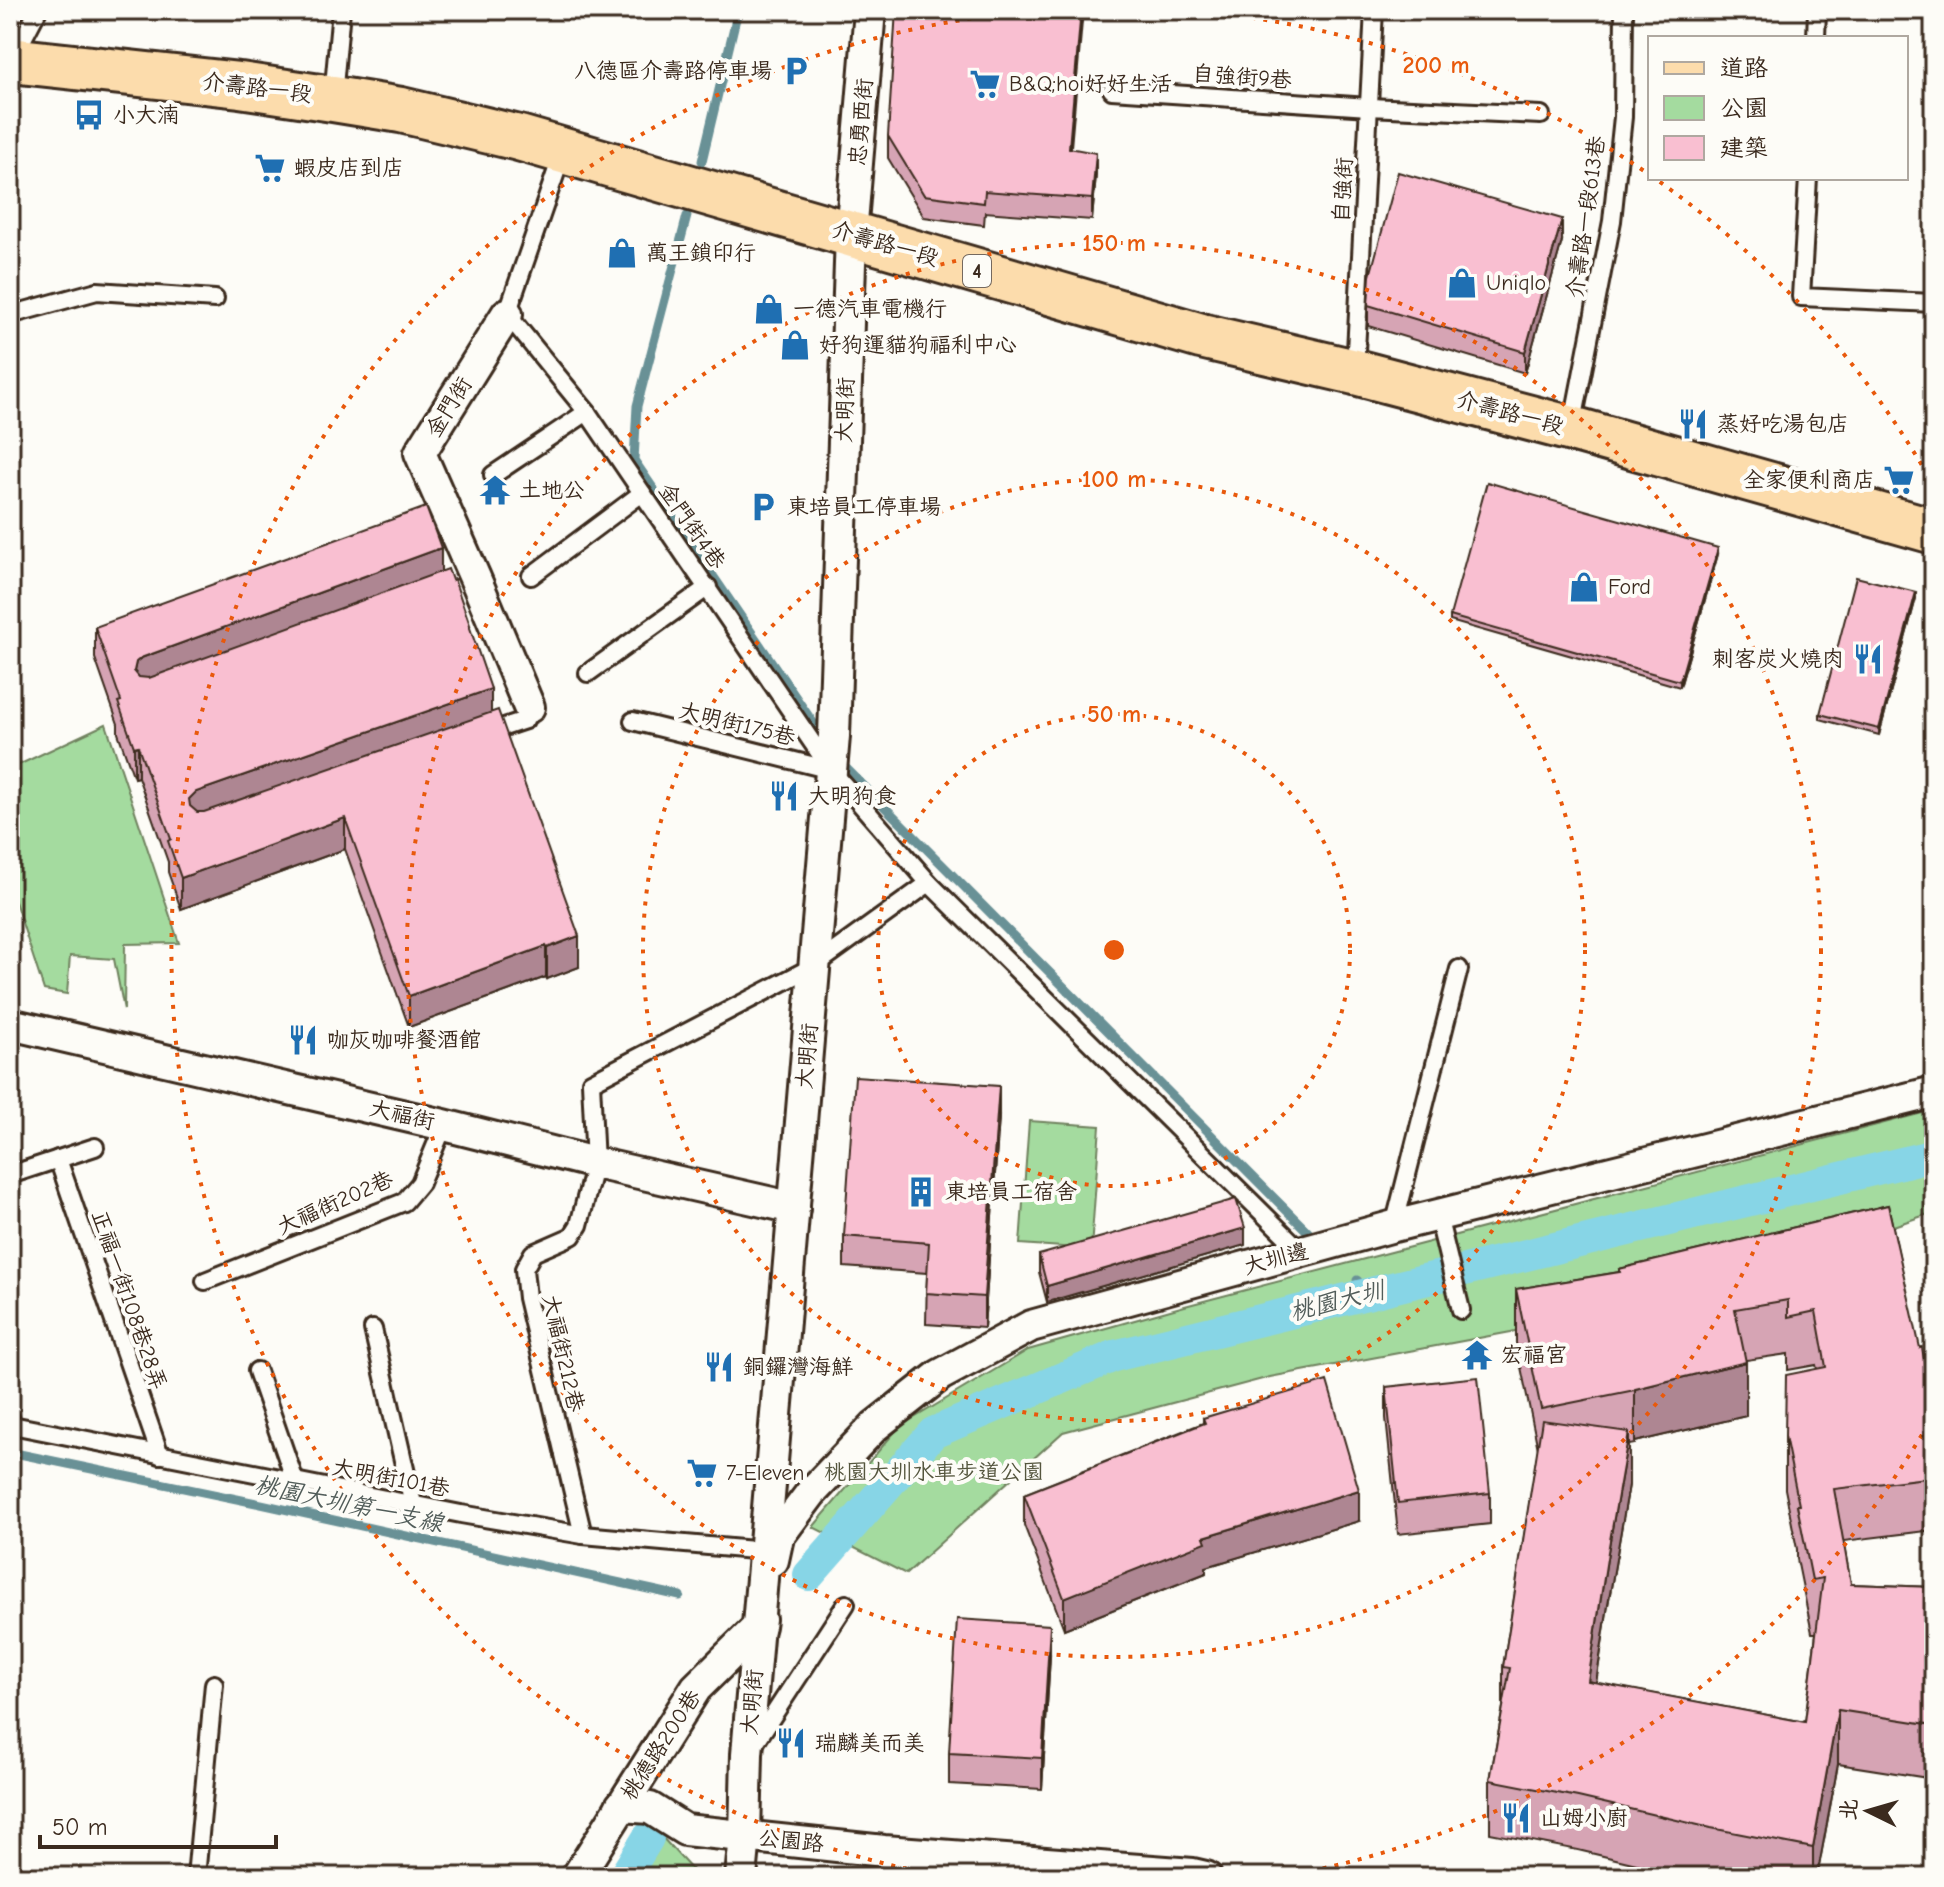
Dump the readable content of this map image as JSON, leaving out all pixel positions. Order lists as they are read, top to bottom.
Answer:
{
  "streets": {
    "main road": ["介壽路一段", "4"],
    "street": [
      "忠勇西街",
      "金門街",
      "大明街",
      "大福街",
      "大圳邊",
      "桃德路200巷",
      "公園路"
    ],
    "lane": [
      "自強街9巷",
      "自強街",
      "介壽路一段613巷",
      "金門街4巷",
      "大明街175巷",
      "大福街202巷",
      "正福一街108巷28弄",
      "大福街212巷",
      "大明街101巷"
    ]
  },
  "crossings": [
    ["自強街9巷", "自強街"],
    ["介壽路一段", "忠勇西街"],
    ["介壽路一段", "自強街"],
    ["介壽路一段", "介壽路一段613巷"],
    ["介壽路一段", "金門街"],
    ["介壽路一段", "大明街"],
    ["忠勇西街", "大明街"],
    ["金門街", "金門街4巷"],
    ["大明街", "金門街4巷"],
    ["大明街", "大明街175巷"],
    ["大明街", "大福街"],
    ["大明街", "大圳邊"],
    ["大明街", "大福街212巷"],
    ["大明街", "大明街101巷"],
    ["大明街", "桃德路200巷"],
    ["大明街", "公園路"],
    ["金門街4巷", "大明街175巷"],
    ["金門街4巷", "大圳邊"],
    ["大福街", "大福街202巷"],
    ["大福街", "大福街212巷"],
    ["大圳邊", "桃德路200巷"],
    ["正福一街108巷28弄", "大明街101巷"],
    ["大福街212巷", "大明街101巷"],
    ["桃德路200巷", "公園路"]
  ],
  "water": ["桃園大圳", "桃園大圳第一支線"],
  "parks": ["桃園大圳水車步道公園"],
  "places": {
    "parking": ["八德區介壽路停車場", "東培員工停車場"],
    "supermarket": [
      "B&Q;hoi好好生活",
      "蝦皮店到店",
      "全家便利商店",
      "7-Eleven"
    ],
    "bus stop": ["小大湳"],
    "shop": [
      "萬王鎖印行",
      "Uniqlo",
      "一德汽車電機行",
      "好狗運貓狗福利中心",
      "Ford"
    ],
    "restaurant": [
      "蒸好吃湯包店",
      "刺客炭火燒肉",
      "大明狗食",
      "咖灰咖啡餐酒館",
      "銅鑼灣海鮮",
      "瑞麟美而美",
      "山姆小廚"
    ],
    "temple": ["土地公", "宏福宮"],
    "building": ["東培員工宿舍"]
  },
  "legend": ["道路", "公園", "建築"],
  "scale_bar": "50 m",
  "north": "left",
  "rings": [
    "200 m",
    "150 m",
    "100 m",
    "50 m"
  ]
}
